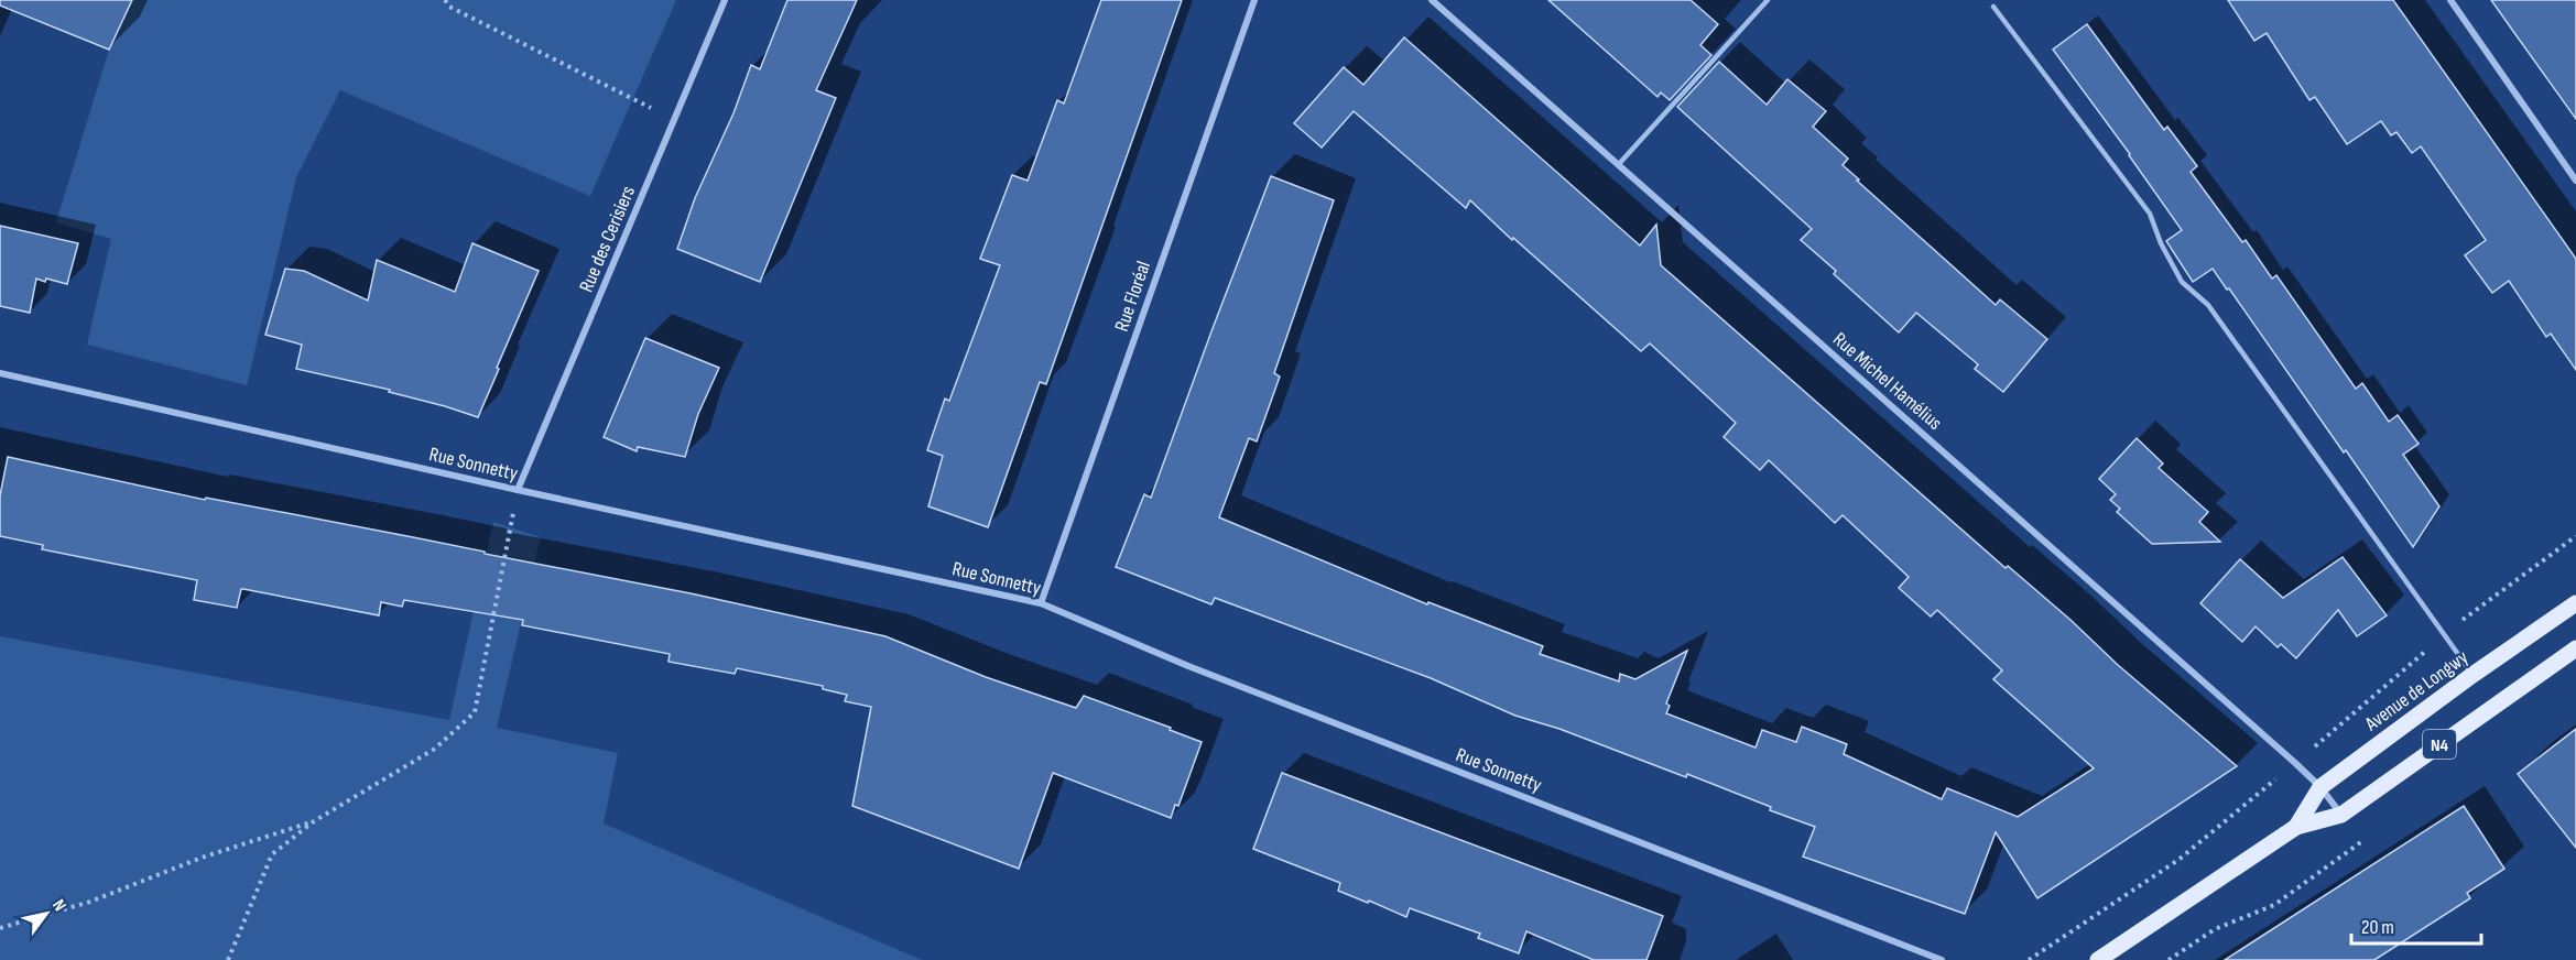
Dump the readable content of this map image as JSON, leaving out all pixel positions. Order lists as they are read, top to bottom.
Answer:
{
  "streets": {
    "main road": ["Avenue de Longwy", "N4"],
    "street": [
      "Rue des Cerisiers",
      "Rue Floréal",
      "Rue Michel Hamélius",
      "Rue Sonnetty"
    ]
  },
  "crossings": [
    ["Rue des Cerisiers", "Rue Sonnetty"],
    ["Rue Floréal", "Rue Sonnetty"],
    ["Rue Michel Hamélius", "Avenue de Longwy"]
  ],
  "scale_bar": "20 m",
  "north": "top right"
}
